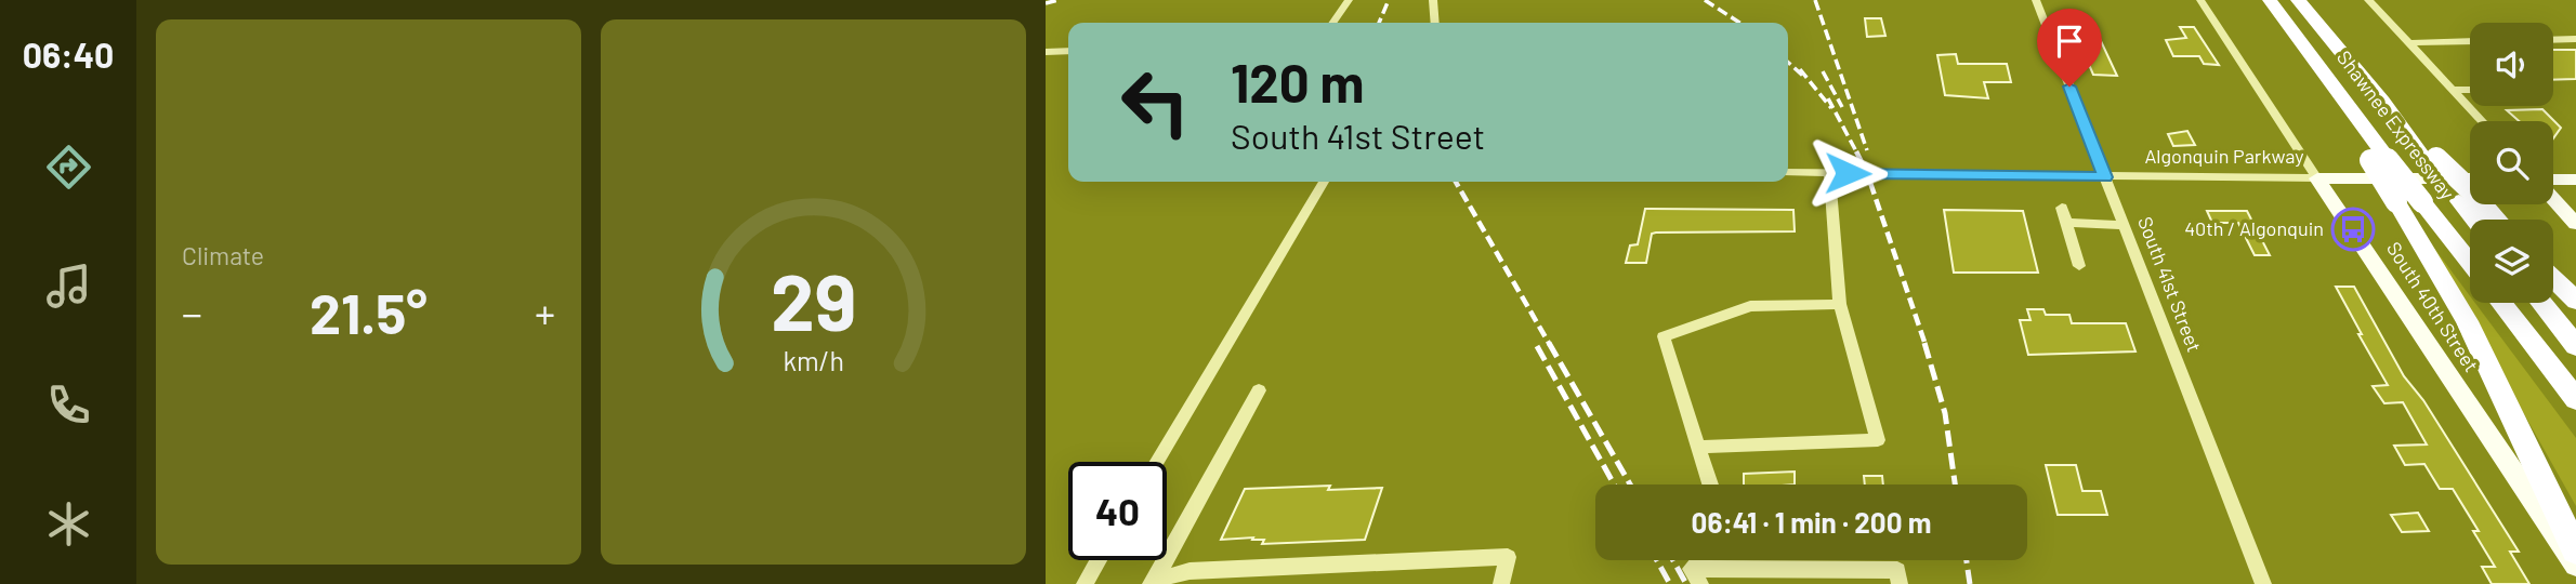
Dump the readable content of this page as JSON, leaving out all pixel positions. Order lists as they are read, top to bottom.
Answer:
{
  "streets": {
    "highway": ["Shawnee Expressway"],
    "main road": ["Algonquin Parkway", "South 40th Street"],
    "street": ["South 41st Street"]
  },
  "crossings": [
    ["Algonquin Parkway", "South 41st Street"],
    ["Algonquin Parkway", "South 40th Street"]
  ],
  "places": {
    "bus stop": ["40th / Algonquin"]
  },
  "page": {
    "tabs": "06:40",
    "tile": "Climate",
    "turn": ["120 m", "South 41st Street"],
    "heat": ["−", "21.5°", "+"],
    "limit": "40",
    "trip": "06:41 · 1 min · 200 m",
    "gauge": ["29", "km/h"]
  }
}
